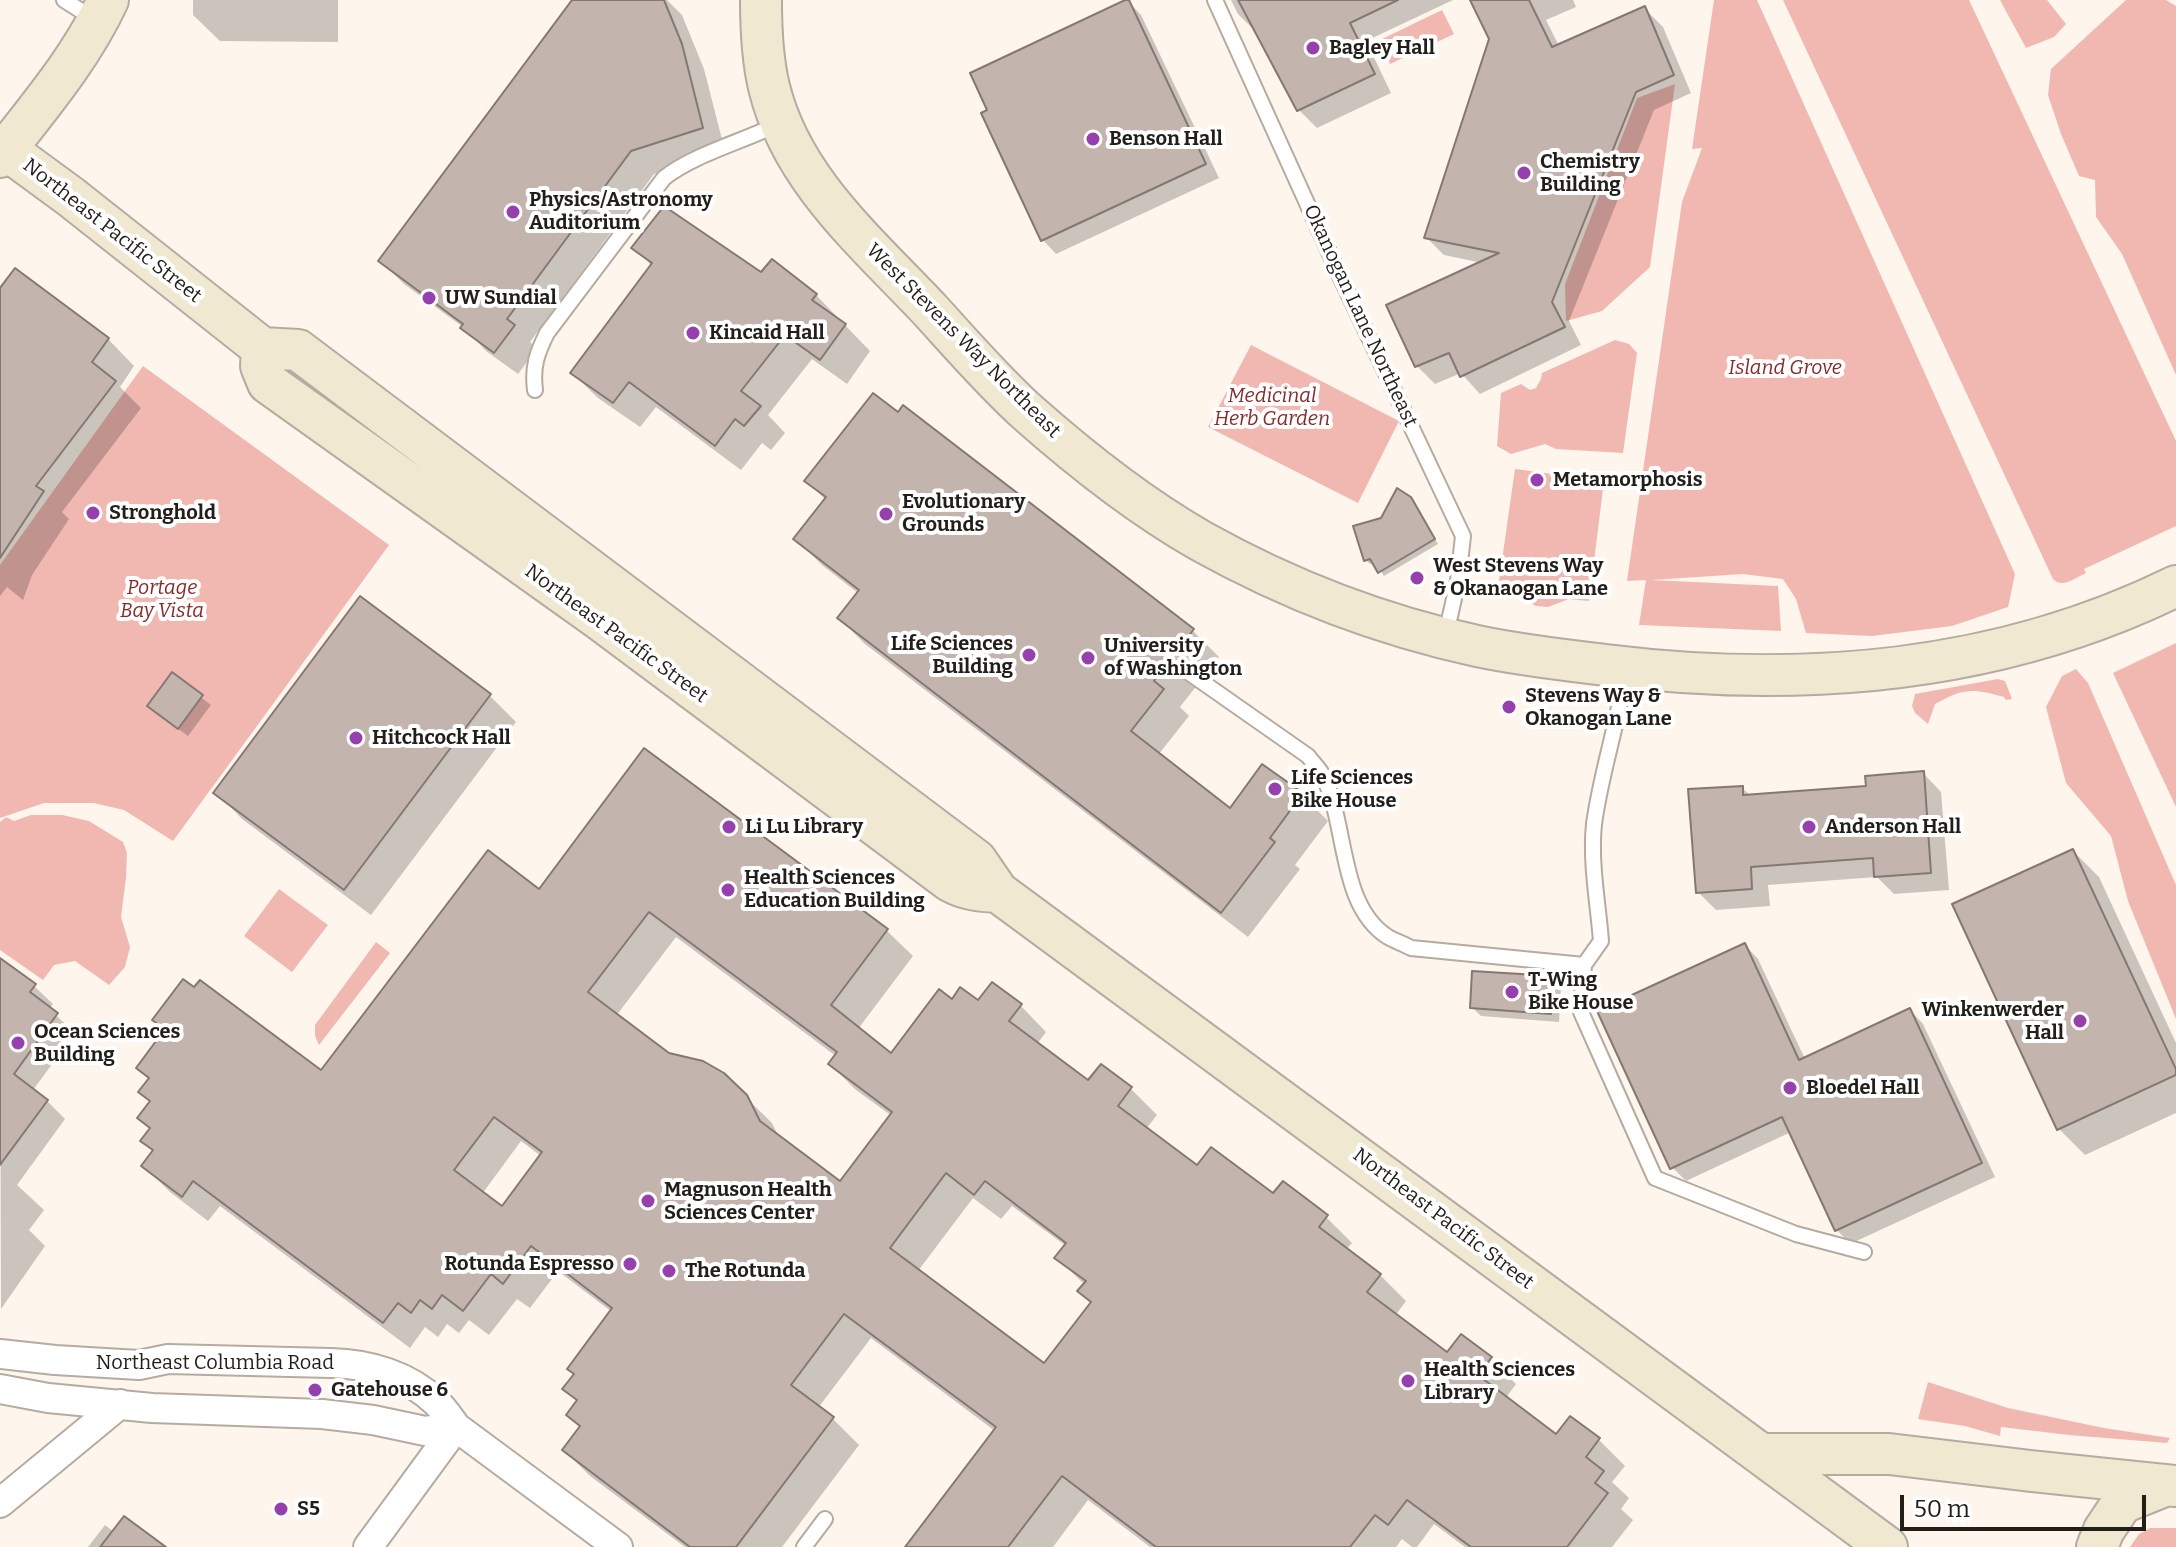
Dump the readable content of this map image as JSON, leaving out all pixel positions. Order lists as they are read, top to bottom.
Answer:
{
  "streets": {
    "main road": ["Northeast Pacific Street", "West Stevens Way Northeast"],
    "street": ["Northeast Columbia Road"],
    "lane": ["Okanogan Lane Northeast"]
  },
  "crossings": [
    ["Okanogan Lane Northeast", "West Stevens Way Northeast"]
  ],
  "parks": ["Island Grove", "Medicinal Herb Garden", "Portage Bay Vista"],
  "places": [
    "Bagley Hall",
    "Benson Hall",
    "Chemistry Building",
    "Physics/Astronomy Auditorium",
    "UW Sundial",
    "Kincaid Hall",
    "Metamorphosis",
    "Stronghold",
    "Evolutionary Grounds",
    "West Stevens Way & Okanaogan Lane",
    "Life Sciences Building",
    "University of Washington",
    "Stevens Way & Okanogan Lane",
    "Hitchcock Hall",
    "Life Sciences Bike House",
    "Li Lu Library",
    "Anderson Hall",
    "Health Sciences Education Building",
    "T-Wing Bike House",
    "Winkenwerder Hall",
    "Ocean Sciences Building",
    "Bloedel Hall",
    "Magnuson Health Sciences Center",
    "Rotunda Espresso",
    "The Rotunda",
    "Health Sciences Library",
    "Gatehouse 6",
    "S5"
  ],
  "scale_bar": "50 m"
}
